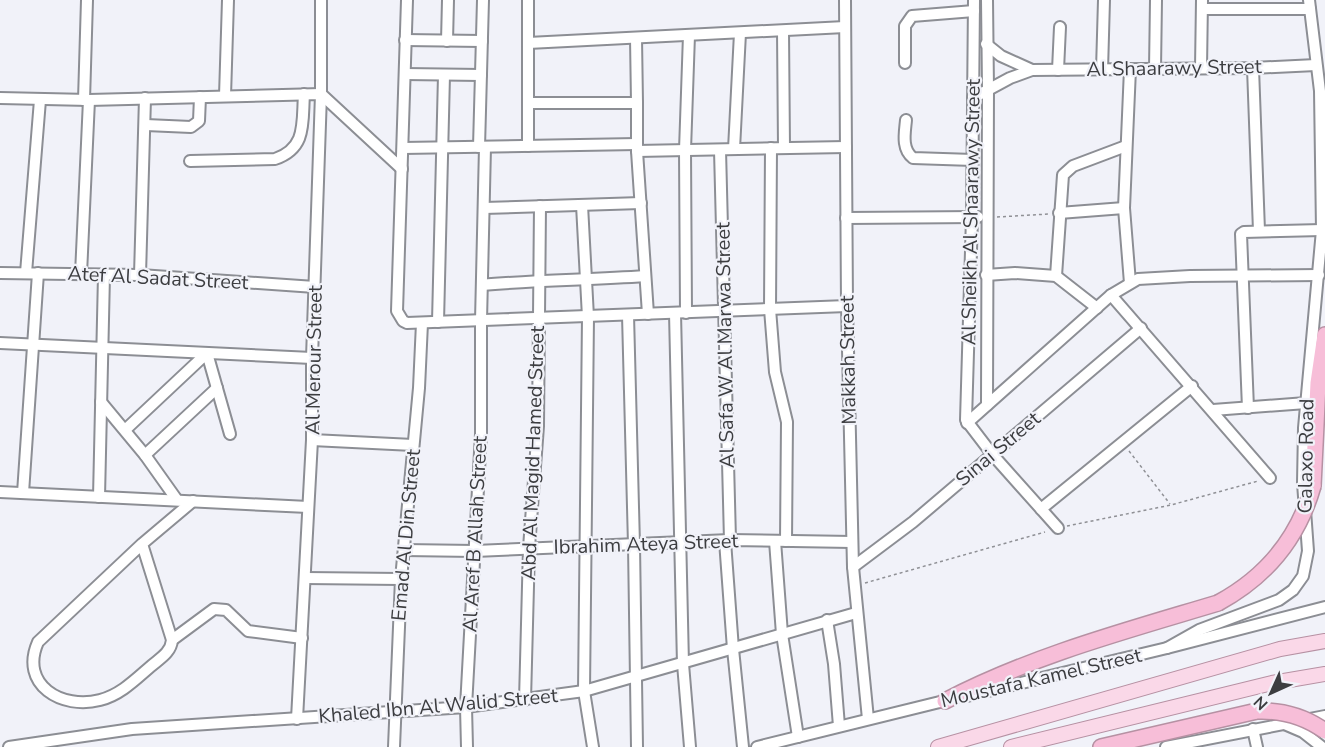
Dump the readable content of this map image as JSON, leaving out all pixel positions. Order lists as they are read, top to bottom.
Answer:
{
  "streets": {
    "street": [
      "Al Shaarawy Street",
      "Al Sheikh Al Shaarawy Street",
      "Atef Al Sadat Street",
      "Al Safa W Al Marwa Street",
      "Al Merour Street",
      "Makkah Street",
      "Sinai Street",
      "Abd Al Magid Hamed Street",
      "Galaxo Road",
      "Al Aref B Allah Street",
      "Emad Al Din Street",
      "Ibrahim Ateya Street",
      "Moustafa Kamel Street",
      "Khaled Ibn Al Walid Street"
    ]
  },
  "crossings": [
    ["Al Shaarawy Street", "Al Sheikh Al Shaarawy Street"],
    ["Al Shaarawy Street", "Galaxo Road"],
    ["Atef Al Sadat Street", "Al Merour Street"],
    ["Al Safa W Al Marwa Street", "Ibrahim Ateya Street"],
    ["Al Safa W Al Marwa Street", "Khaled Ibn Al Walid Street"],
    ["Al Merour Street", "Khaled Ibn Al Walid Street"],
    ["Makkah Street", "Sinai Street"],
    ["Makkah Street", "Ibrahim Ateya Street"],
    ["Makkah Street", "Moustafa Kamel Street"],
    ["Makkah Street", "Khaled Ibn Al Walid Street"],
    ["Abd Al Magid Hamed Street", "Ibrahim Ateya Street"],
    ["Abd Al Magid Hamed Street", "Khaled Ibn Al Walid Street"],
    ["Galaxo Road", "Moustafa Kamel Street"],
    ["Al Aref B Allah Street", "Ibrahim Ateya Street"],
    ["Al Aref B Allah Street", "Khaled Ibn Al Walid Street"],
    ["Emad Al Din Street", "Ibrahim Ateya Street"],
    ["Emad Al Din Street", "Khaled Ibn Al Walid Street"]
  ],
  "north": "bottom left"
}
